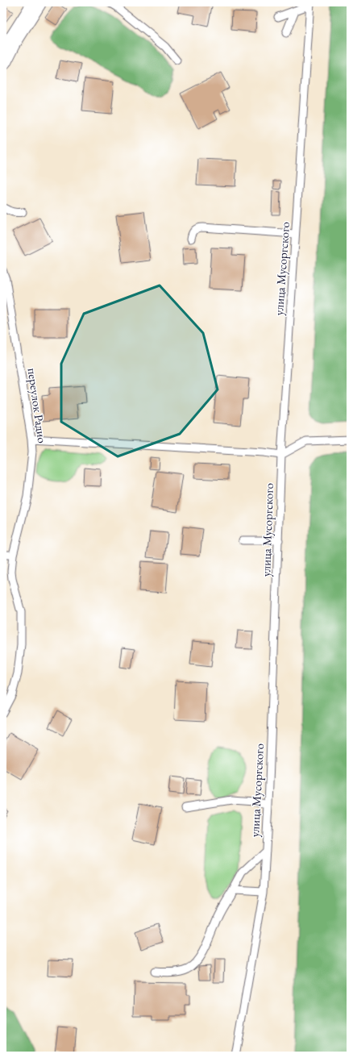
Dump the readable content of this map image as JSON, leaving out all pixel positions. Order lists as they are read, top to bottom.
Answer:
{
  "streets": {
    "lane": ["улица Мусоргского", "переулок Радио"]
  }
}
